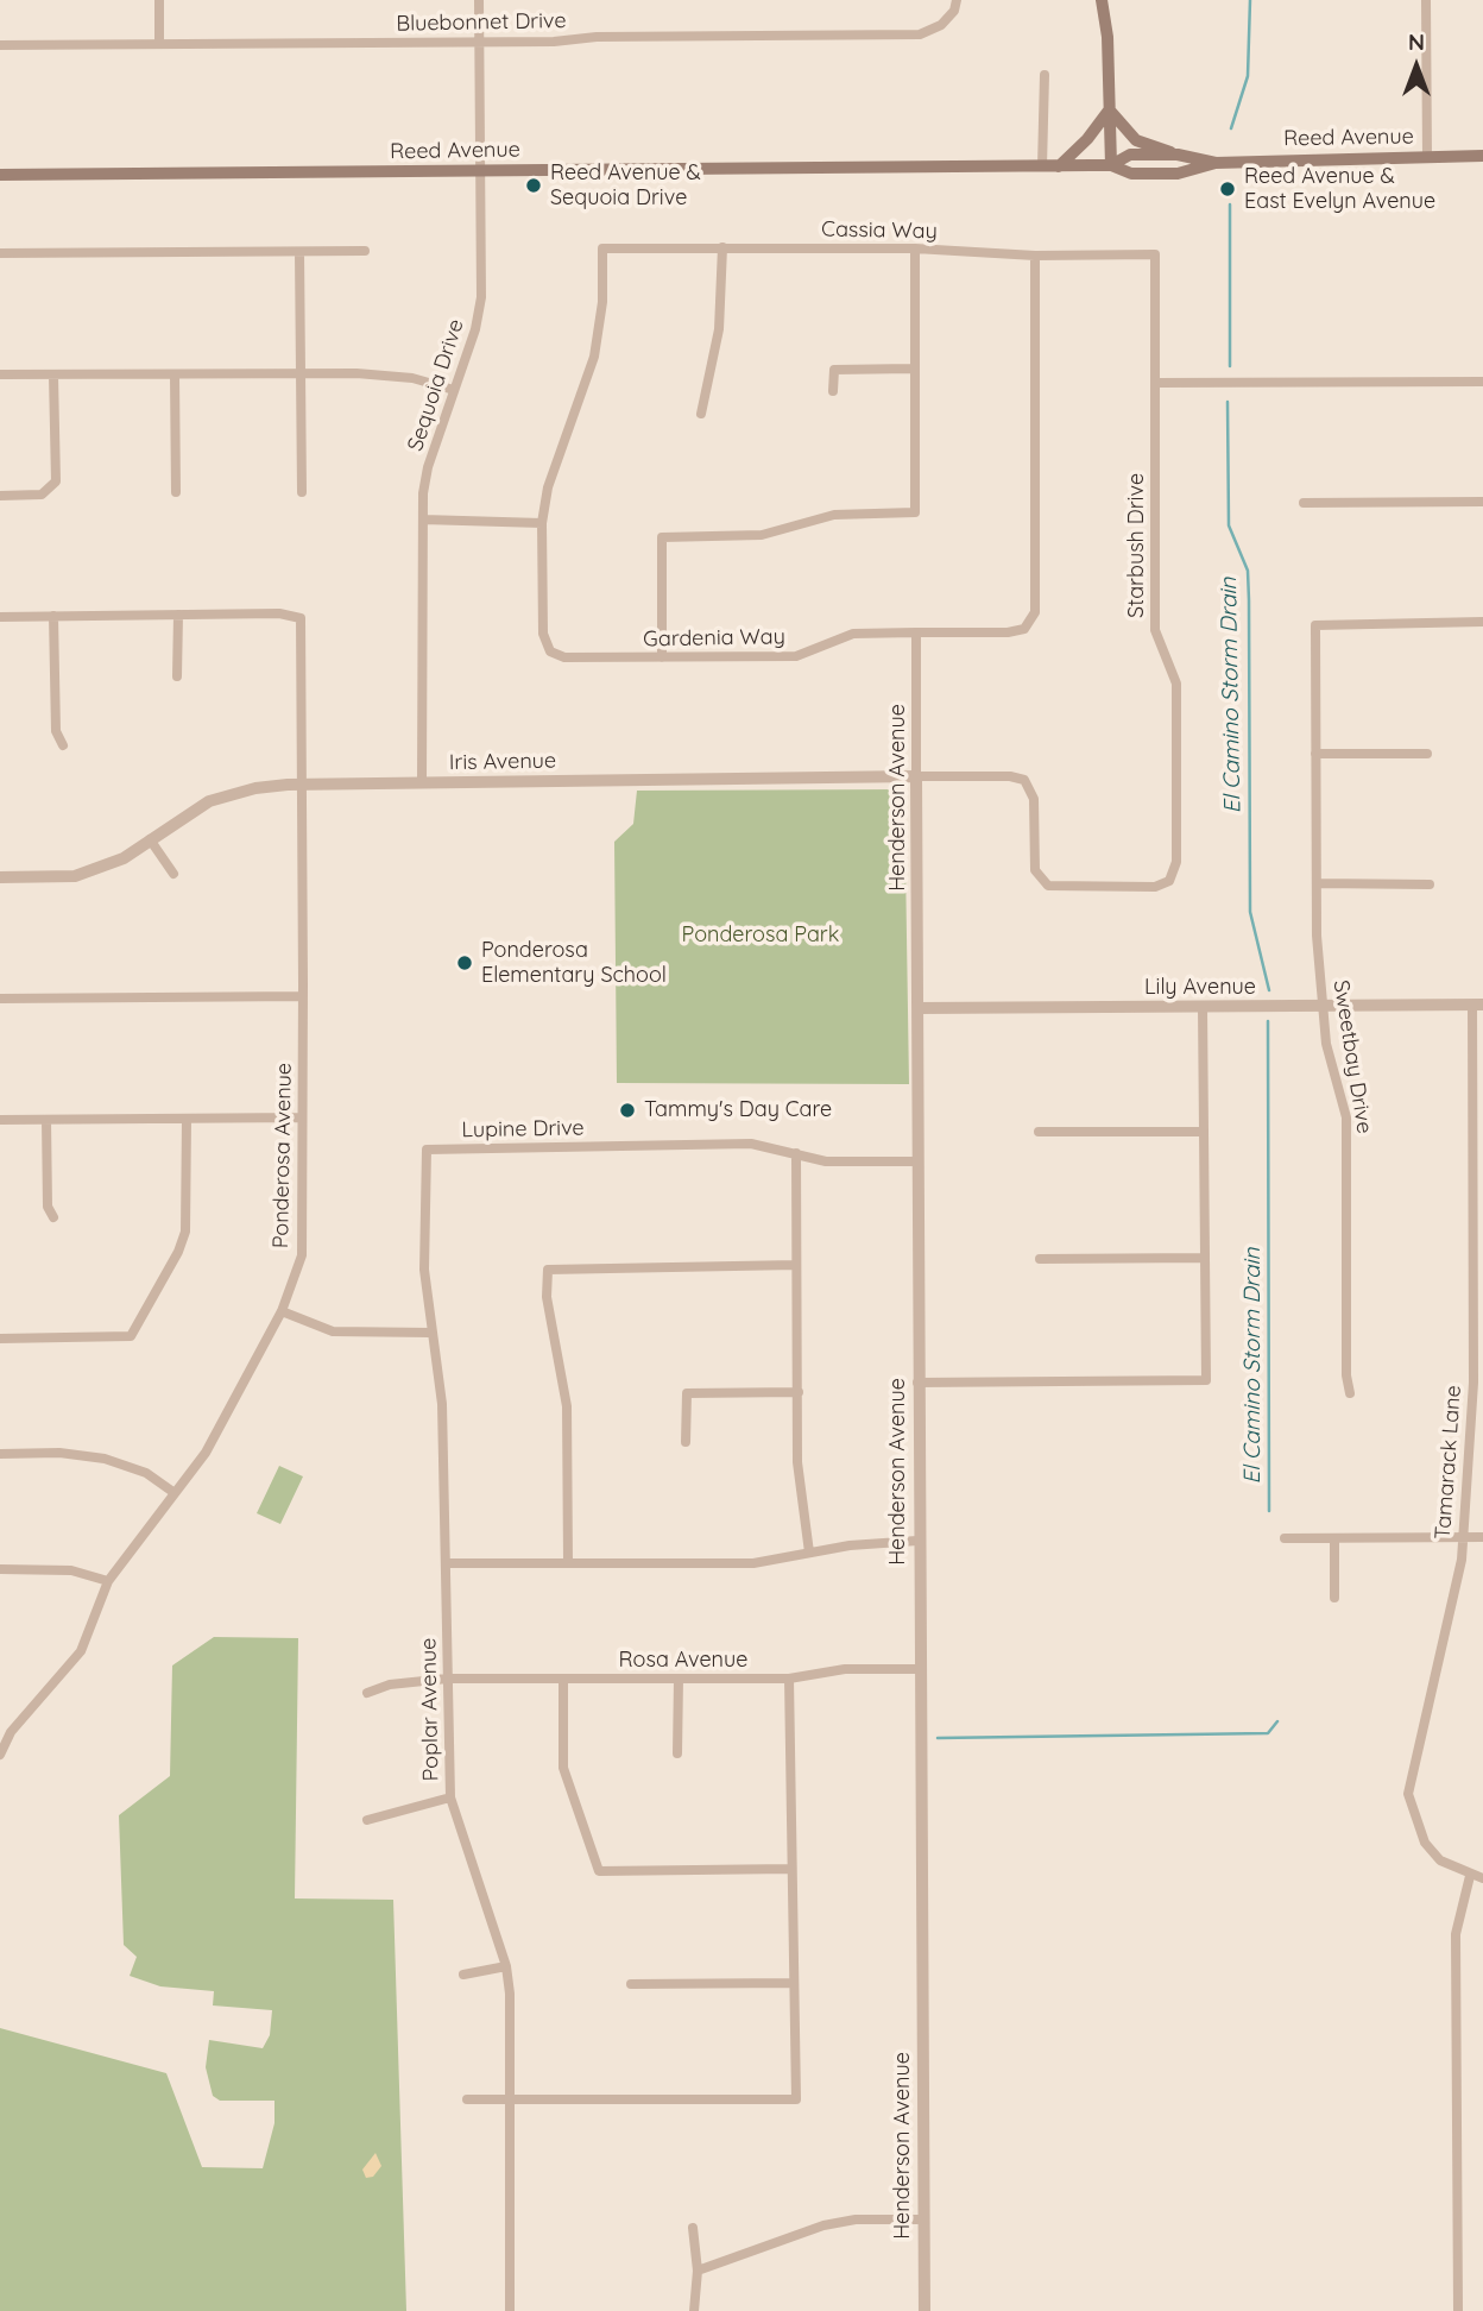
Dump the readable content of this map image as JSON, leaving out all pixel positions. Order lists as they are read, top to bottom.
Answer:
{
  "streets": {
    "main road": ["Reed Avenue"],
    "street": [
      "Bluebonnet Drive",
      "Cassia Way",
      "Sequoia Drive",
      "Starbush Drive",
      "Gardenia Way",
      "Iris Avenue",
      "Henderson Avenue",
      "Lily Avenue",
      "Sweetbay Drive",
      "Lupine Drive",
      "Ponderosa Avenue",
      "Tamarack Lane",
      "Rosa Avenue",
      "Poplar Avenue"
    ]
  },
  "crossings": [
    ["Bluebonnet Drive", "Sequoia Drive"],
    ["Reed Avenue", "Sequoia Drive"],
    ["Cassia Way", "Starbush Drive"],
    ["Cassia Way", "Gardenia Way"],
    ["Sequoia Drive", "Iris Avenue"],
    ["Starbush Drive", "Iris Avenue"],
    ["Gardenia Way", "Henderson Avenue"],
    ["Iris Avenue", "Henderson Avenue"],
    ["Iris Avenue", "Ponderosa Avenue"],
    ["Henderson Avenue", "Lily Avenue"],
    ["Henderson Avenue", "Lupine Drive"],
    ["Henderson Avenue", "Rosa Avenue"],
    ["Lily Avenue", "Sweetbay Drive"],
    ["Lily Avenue", "Tamarack Lane"],
    ["Lupine Drive", "Poplar Avenue"],
    ["Rosa Avenue", "Poplar Avenue"]
  ],
  "water": ["El Camino Storm Drain"],
  "parks": ["Ponderosa Park"],
  "places": [
    "Reed Avenue & Sequoia Drive",
    "Reed Avenue & East Evelyn Avenue",
    "Ponderosa Elementary School",
    "Tammy's Day Care"
  ],
  "north": "top"
}
